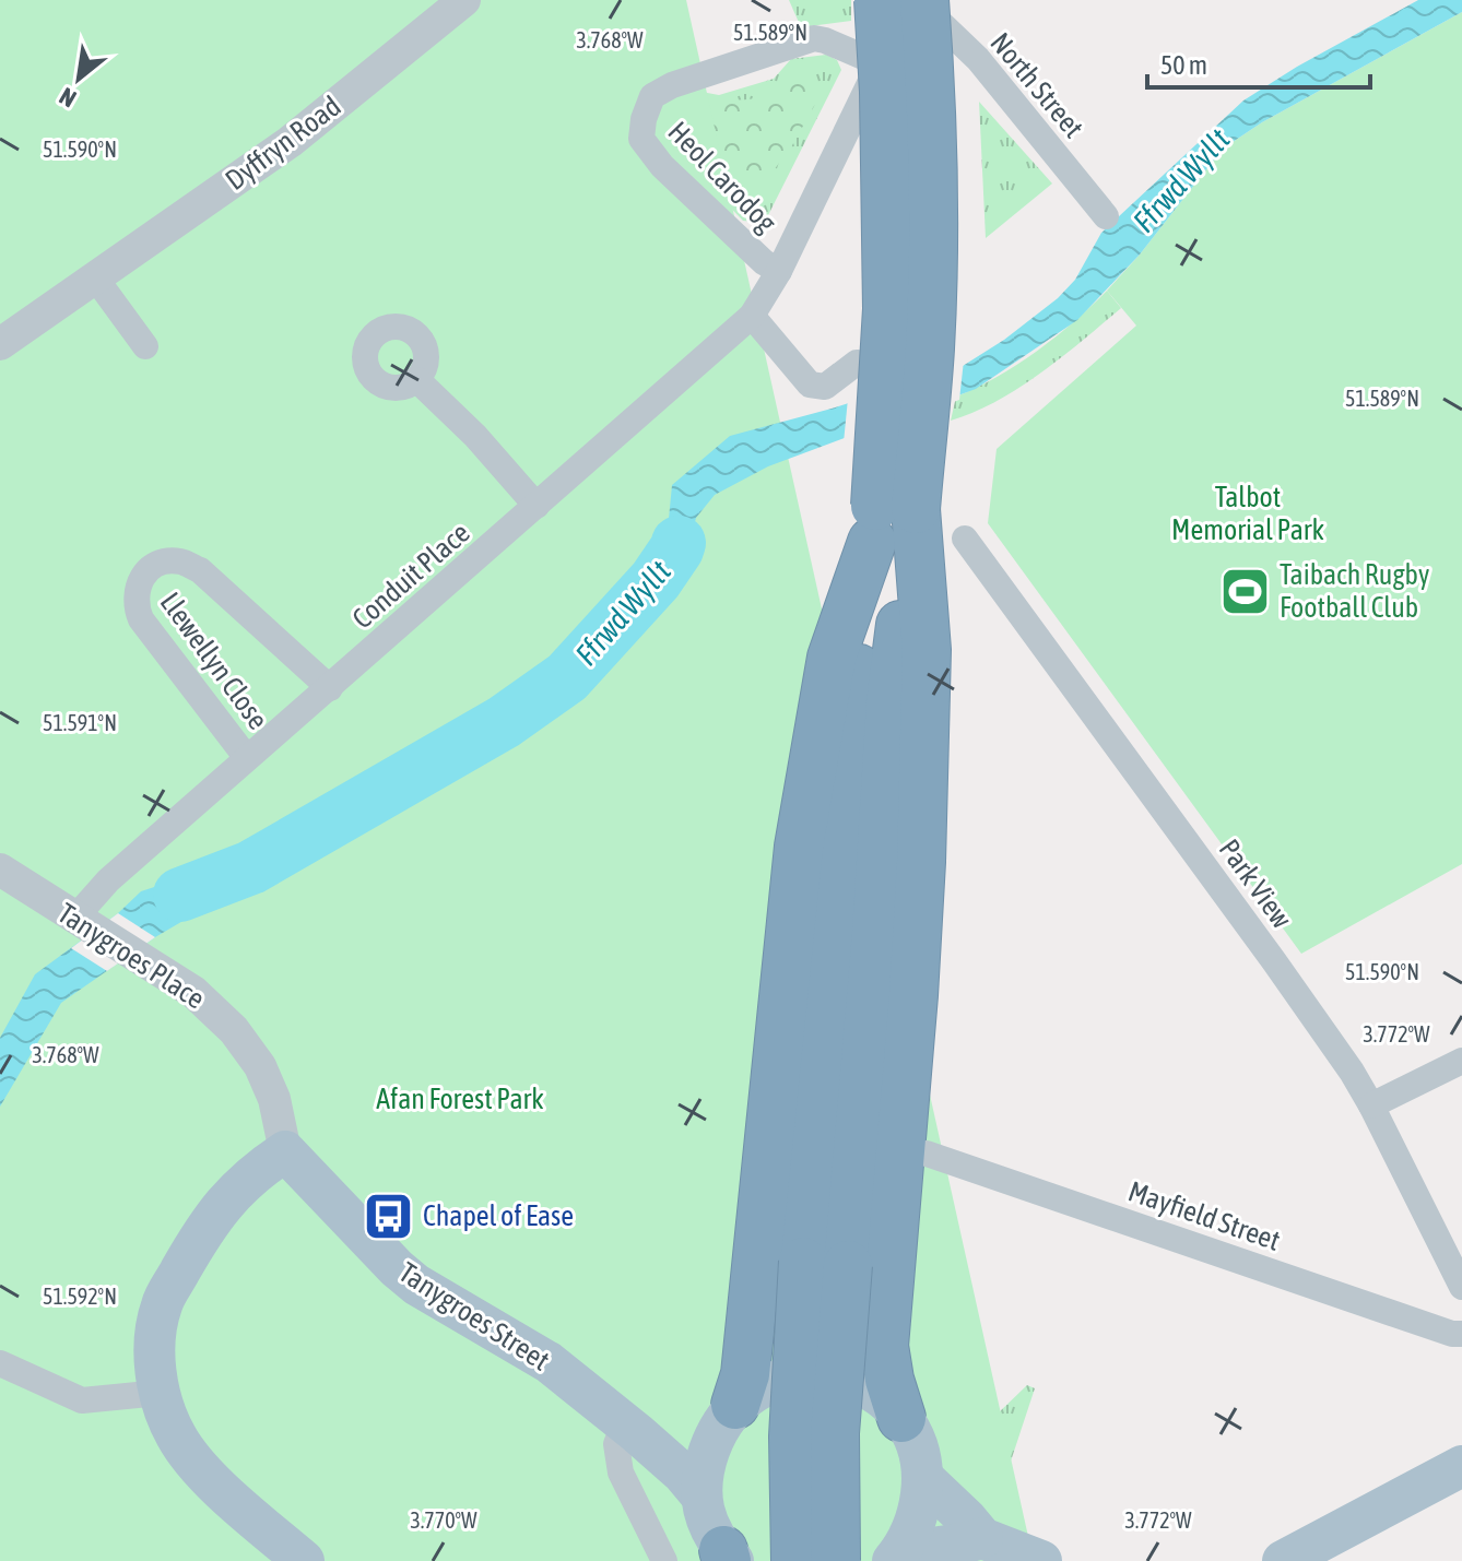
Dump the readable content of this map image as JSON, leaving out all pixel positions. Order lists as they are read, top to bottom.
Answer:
{
  "streets": {
    "main road": ["Tanygroes Street"],
    "street": [
      "North Street",
      "Dyffryn Road",
      "Heol Carodog",
      "Conduit Place",
      "Llewellyn Close",
      "Park View",
      "Tanygroes Place",
      "Mayfield Street"
    ]
  },
  "crossings": [
    ["Heol Carodog", "Conduit Place"],
    ["Conduit Place", "Llewellyn Close"],
    ["Conduit Place", "Tanygroes Place"],
    ["Tanygroes Place", "Tanygroes Street"]
  ],
  "water": ["Ffrwd Wyllt"],
  "parks": ["Talbot Memorial Park", "Afan Forest Park"],
  "places": {
    "sports": ["Taibach Rugby Football Club"],
    "bus stop": ["Chapel of Ease"]
  },
  "scale_bar": "50 m",
  "north": "bottom left",
  "coordinates": [
    "51.589°N",
    "3.768°W",
    "51.590°N",
    "51.591°N",
    "3.772°W",
    "51.592°N",
    "3.770°W"
  ]
}
